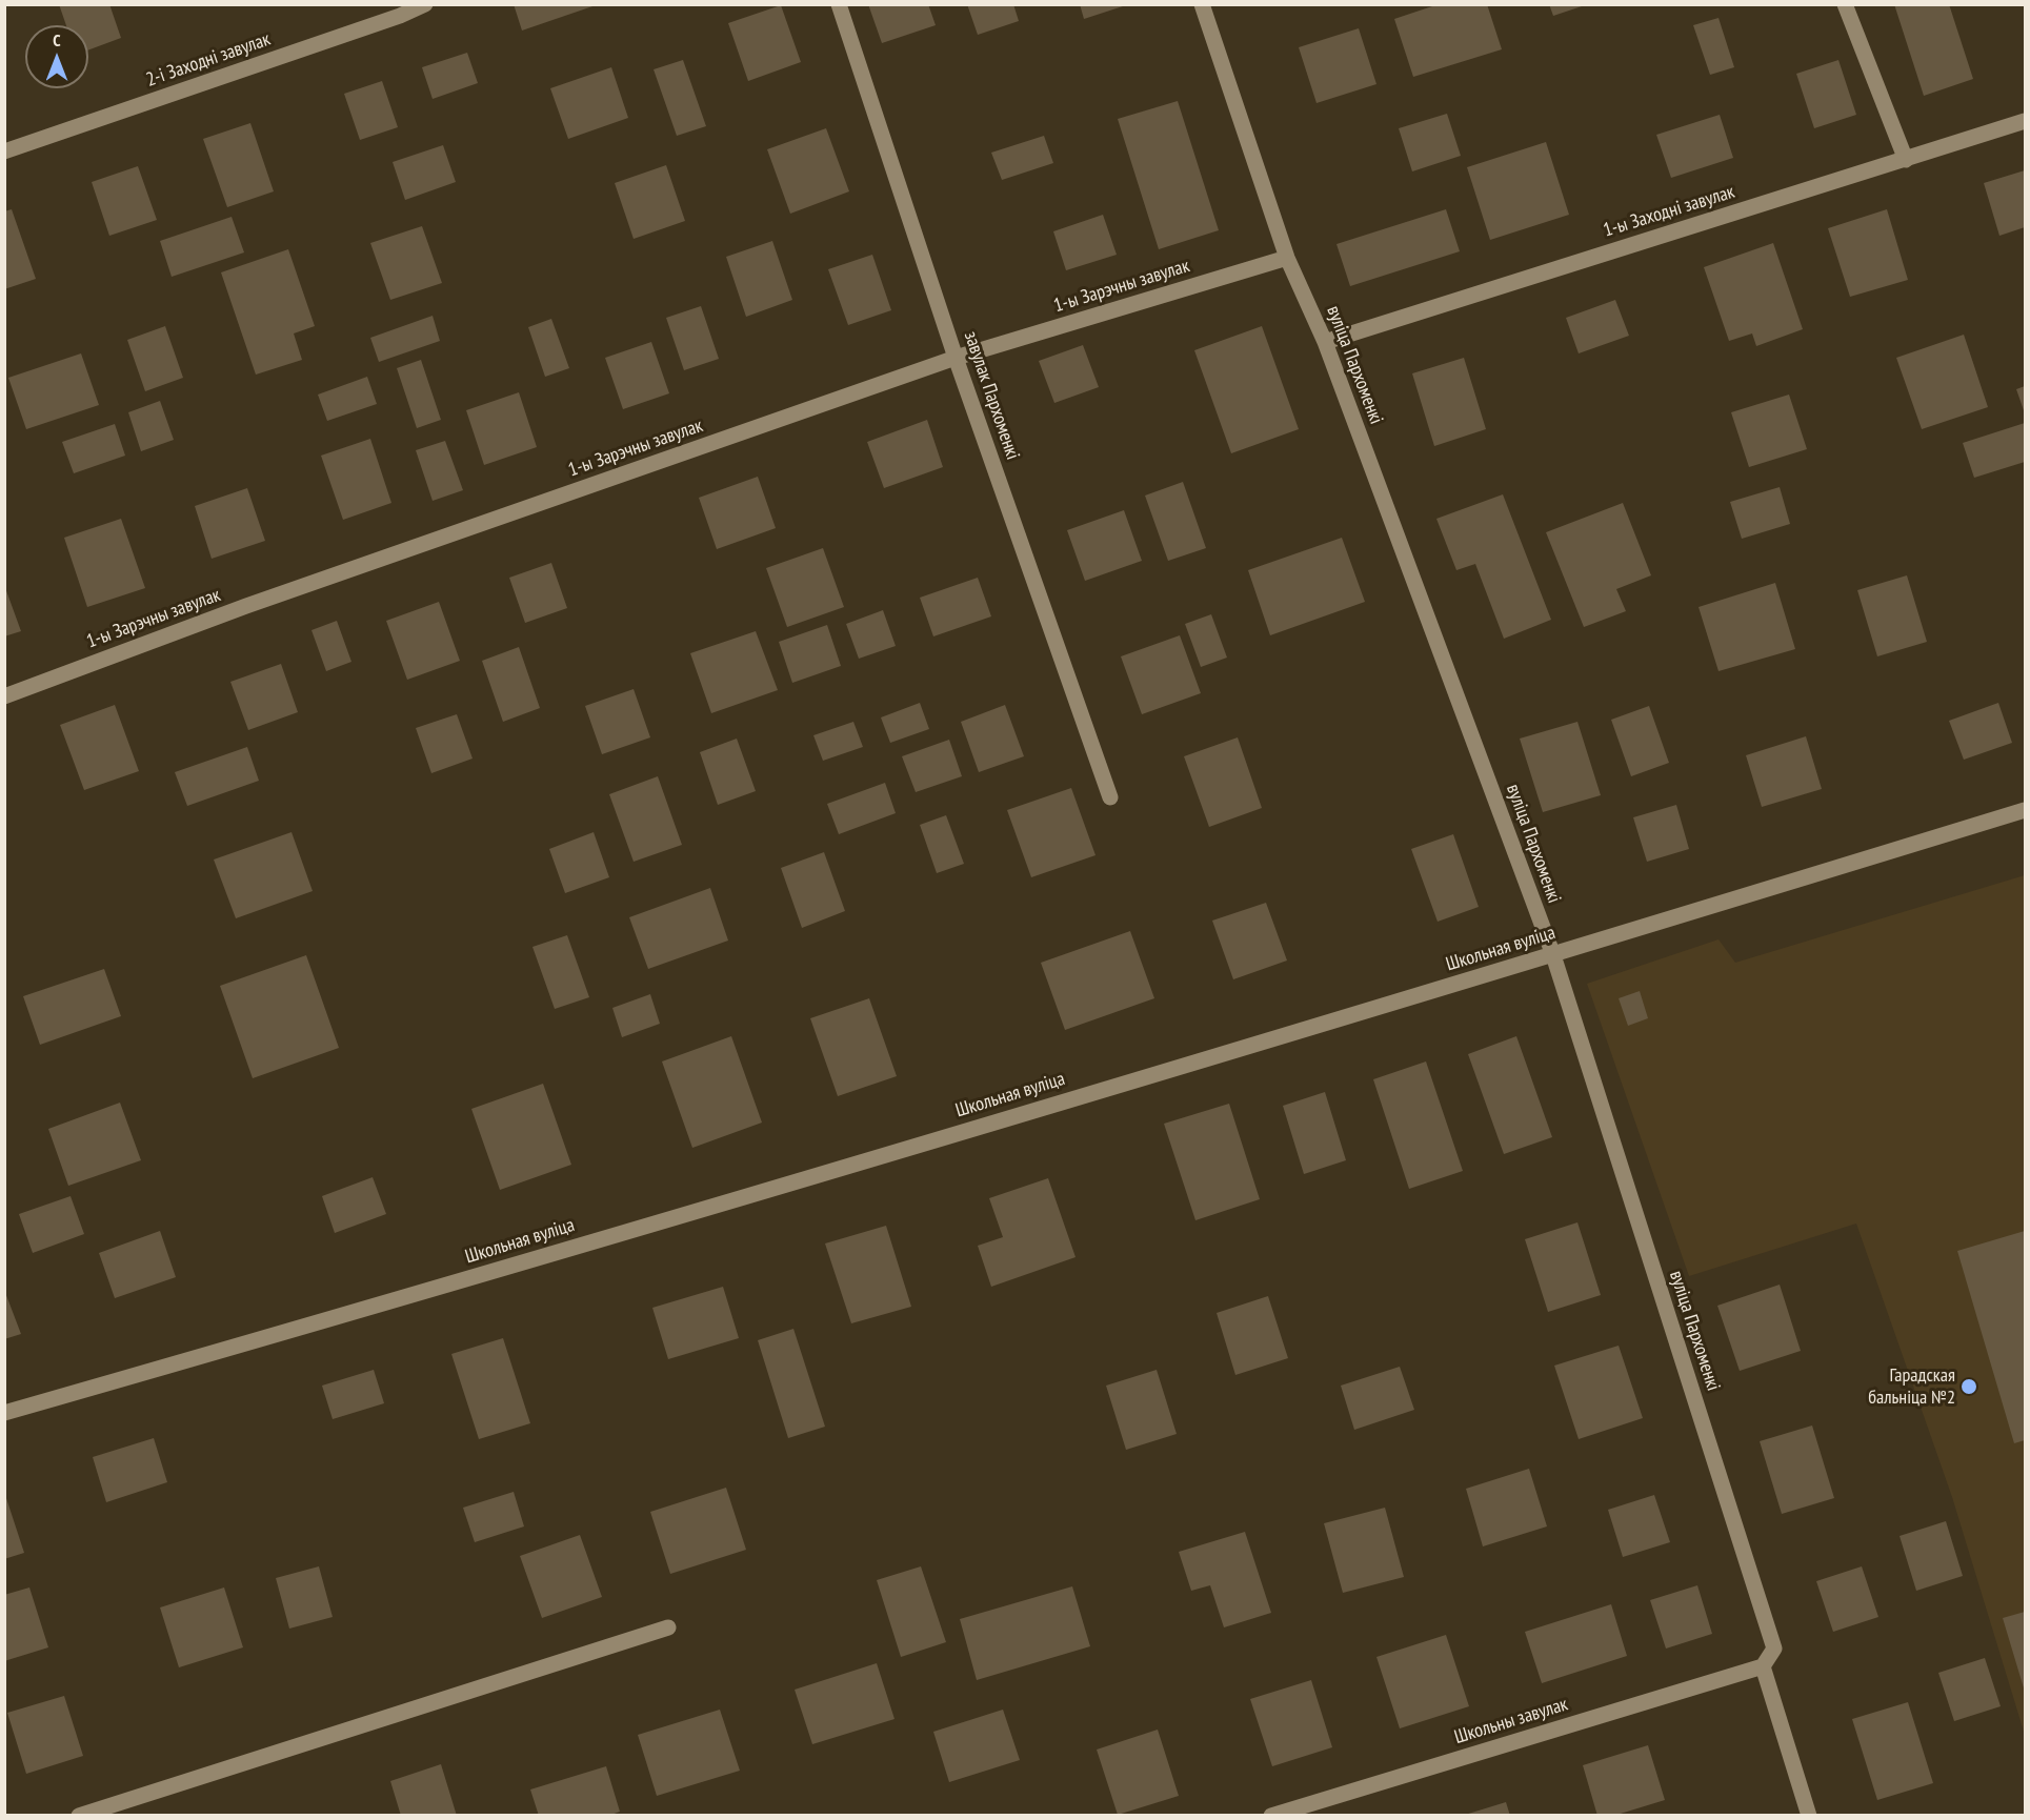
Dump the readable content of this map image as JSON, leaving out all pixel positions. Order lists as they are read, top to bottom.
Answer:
{
  "streets": {
    "street": [
      "2-і Заходні завулак",
      "1-ы Заходні завулак",
      "1-ы Зарэчны завулак",
      "вуліца Пархоменкі",
      "завулак Пархоменкі",
      "Школьная вуліца",
      "Школьны завулак"
    ]
  },
  "crossings": [
    ["1-ы Заходні завулак", "вуліца Пархоменкі"],
    ["1-ы Зарэчны завулак", "вуліца Пархоменкі"],
    ["1-ы Зарэчны завулак", "завулак Пархоменкі"],
    ["вуліца Пархоменкі", "Школьная вуліца"],
    ["вуліца Пархоменкі", "Школьны завулак"]
  ],
  "places": ["Гарадская бальніца №2"],
  "north": "top"
}
